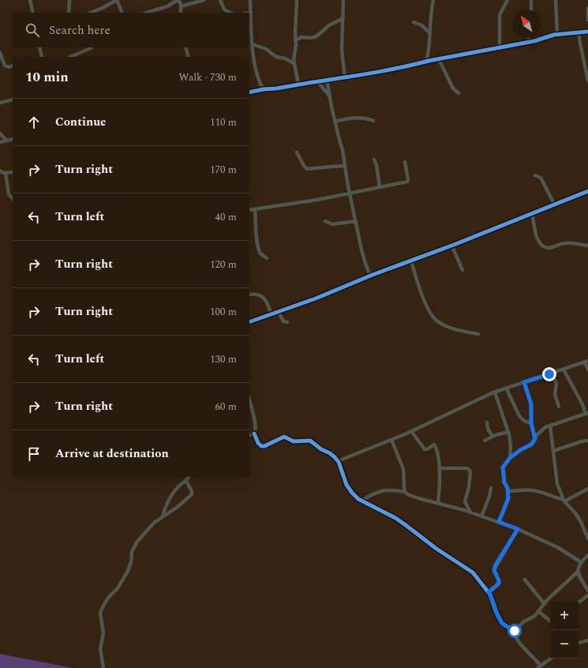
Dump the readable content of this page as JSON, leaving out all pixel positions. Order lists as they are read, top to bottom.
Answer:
{
  "north": "top left",
  "page": {
    "search": "Search here",
    "heading": ["10 min", "Walk · 730 m"],
    "list": [
      ["Continue", "110 m"],
      ["Turn right", "170 m"],
      ["Turn left", "40 m"],
      ["Turn right", "120 m"],
      ["Turn right", "100 m"],
      ["Turn left", "130 m"],
      ["Turn right", "60 m"],
      "Arrive at destination"
    ],
    "map_buttons": ["+", "−"]
  }
}
